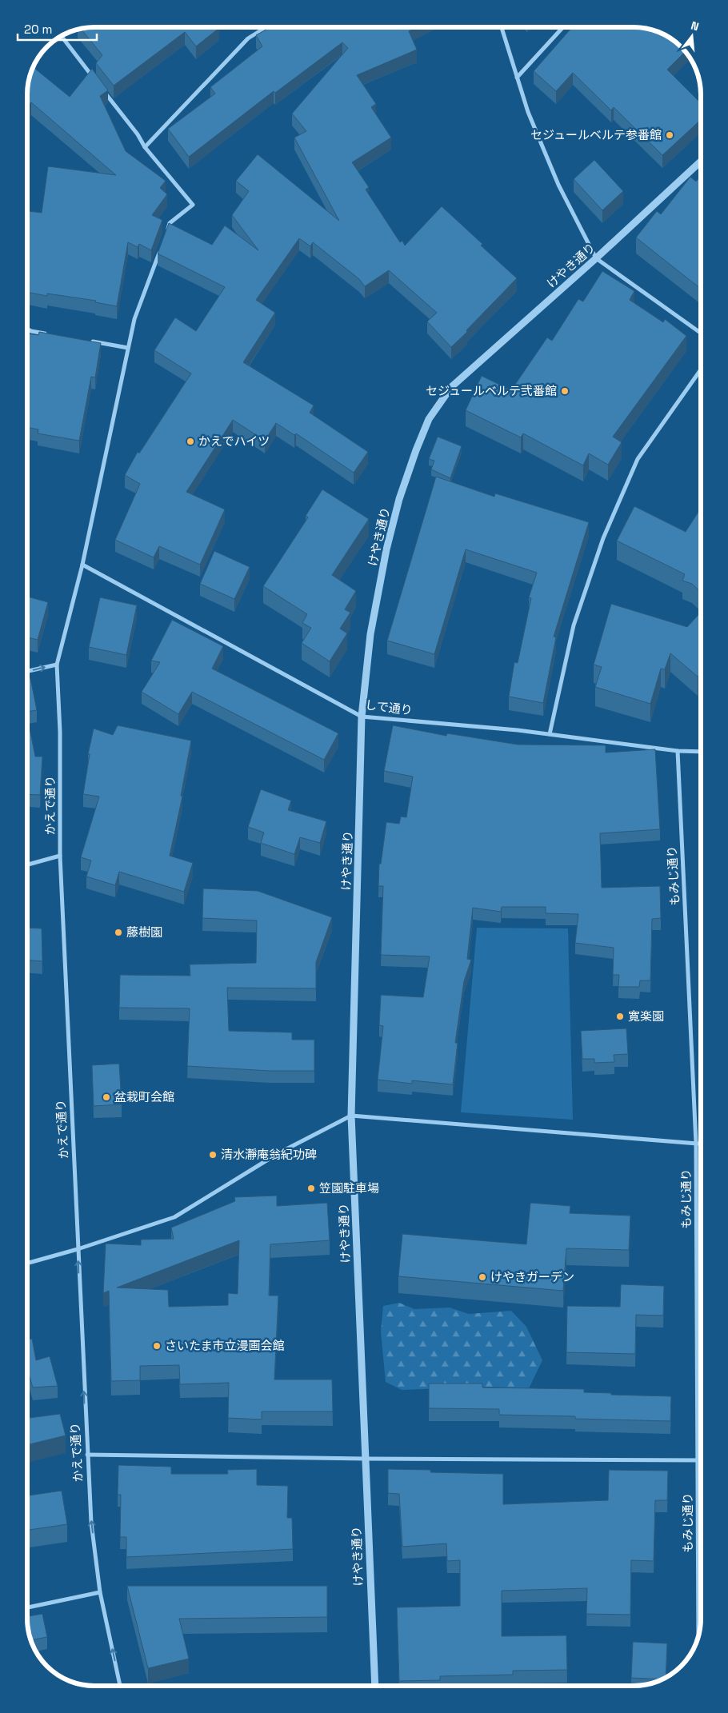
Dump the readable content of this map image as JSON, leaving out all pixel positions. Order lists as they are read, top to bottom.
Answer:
{
  "streets": {
    "street": [
      "けやき通り",
      "しで通り",
      "かえで通り",
      "もみじ通り"
    ]
  },
  "crossings": [
    ["けやき通り", "しで通り"],
    ["しで通り", "かえで通り"],
    ["しで通り", "もみじ通り"]
  ],
  "places": [
    "セジュールベルテ参番館",
    "セジュールベルテ弐番館",
    "かえでハイツ",
    "藤樹園",
    "寛楽園",
    "盆栽町会館",
    "清水瀞庵翁紀功碑",
    "笠園駐車場",
    "けやきガーデン",
    "さいたま市立漫画会館"
  ],
  "scale_bar": "20 m",
  "north": "top"
}
